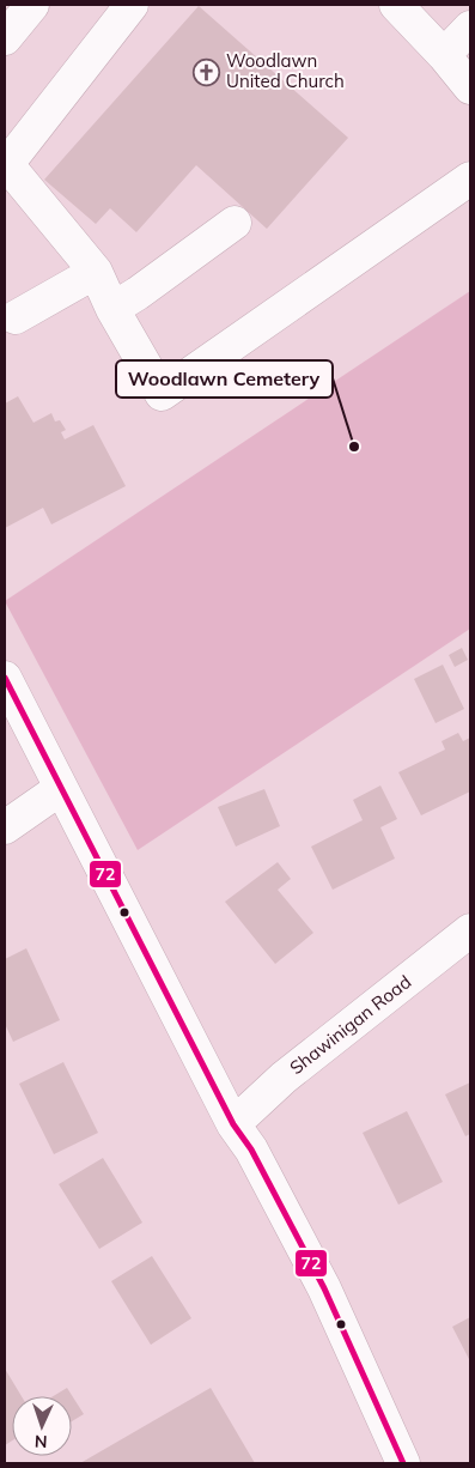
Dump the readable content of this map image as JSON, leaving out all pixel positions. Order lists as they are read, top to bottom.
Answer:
{
  "streets": {
    "street": ["Shawinigan Road"]
  },
  "places": {
    "church": ["Woodlawn United Church"],
    "other": ["Woodlawn Cemetery"]
  },
  "lines": ["transit line 72"],
  "north": "bottom"
}
